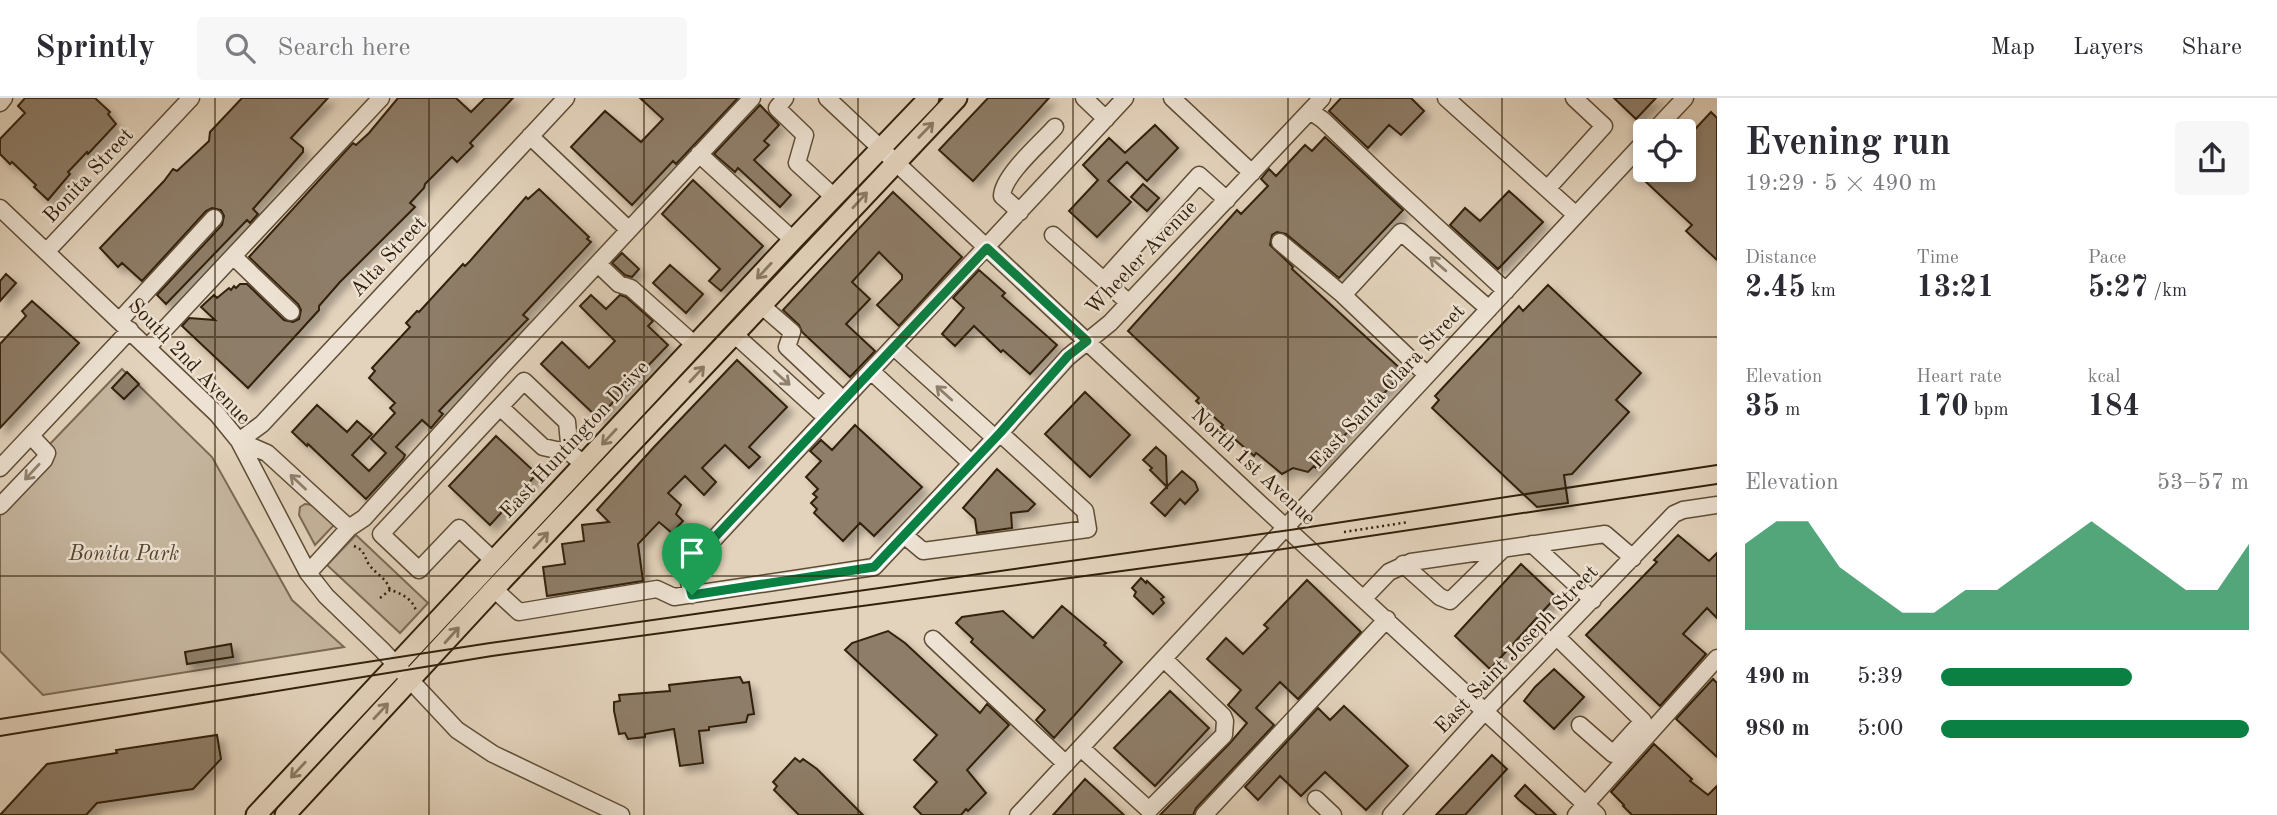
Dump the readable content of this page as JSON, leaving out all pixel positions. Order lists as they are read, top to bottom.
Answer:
{
  "streets": {
    "main road": ["East Huntington Drive"],
    "street": [
      "Bonita Street",
      "Alta Street",
      "Wheeler Avenue",
      "South 2nd Avenue",
      "East Santa Clara Street",
      "North 1st Avenue",
      "East Saint Joseph Street"
    ]
  },
  "crossings": [
    ["Bonita Street", "South 2nd Avenue"],
    ["Alta Street", "South 2nd Avenue"],
    ["Wheeler Avenue", "North 1st Avenue"],
    ["South 2nd Avenue", "East Huntington Drive"],
    ["East Santa Clara Street", "North 1st Avenue"],
    ["East Huntington Drive", "North 1st Avenue"],
    ["North 1st Avenue", "East Saint Joseph Street"]
  ],
  "parks": ["Bonita Park"],
  "page": {
    "header": "Sprintly",
    "search": "Search here",
    "nav": ["Map", "Layers", "Share"],
    "heading": ["Evening run", "19:29 · 5 × 490 m"],
    "stats": [
      ["Distance", "2.45 km"],
      ["Time", "13:21"],
      ["Pace", "5:27 /km"],
      ["Elevation", "35 m"],
      ["Heart rate", "170 bpm"],
      ["kcal", "184"]
    ],
    "chart": ["Elevation", "53–57 m"],
    "list": [
      {
        "name": "490 m",
        "note": "5:39"
      },
      {
        "name": "980 m",
        "note": "5:00"
      }
    ]
  }
}
